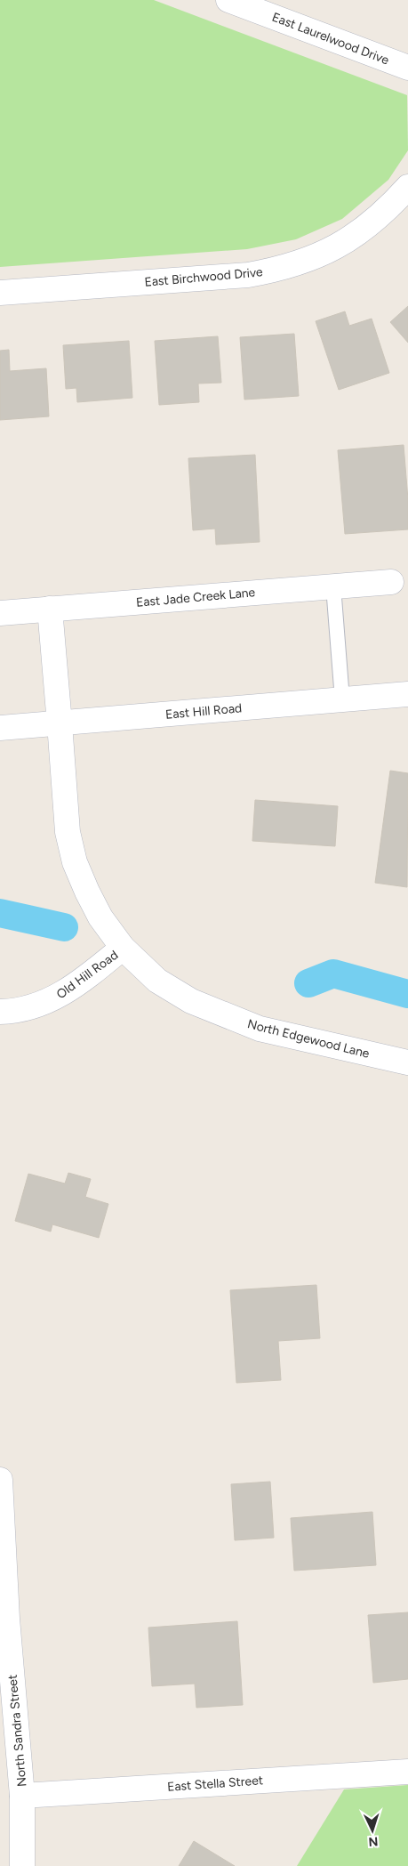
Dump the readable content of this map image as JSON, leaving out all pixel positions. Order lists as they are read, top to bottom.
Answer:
{
  "streets": {
    "street": [
      "East Laurelwood Drive",
      "East Birchwood Drive",
      "East Jade Creek Lane",
      "East Hill Road",
      "Old Hill Road",
      "North Edgewood Lane",
      "North Sandra Street",
      "East Stella Street"
    ]
  },
  "crossings": [
    ["East Jade Creek Lane", "North Edgewood Lane"],
    ["East Hill Road", "North Edgewood Lane"],
    ["Old Hill Road", "North Edgewood Lane"],
    ["North Sandra Street", "East Stella Street"]
  ],
  "north": "bottom"
}
